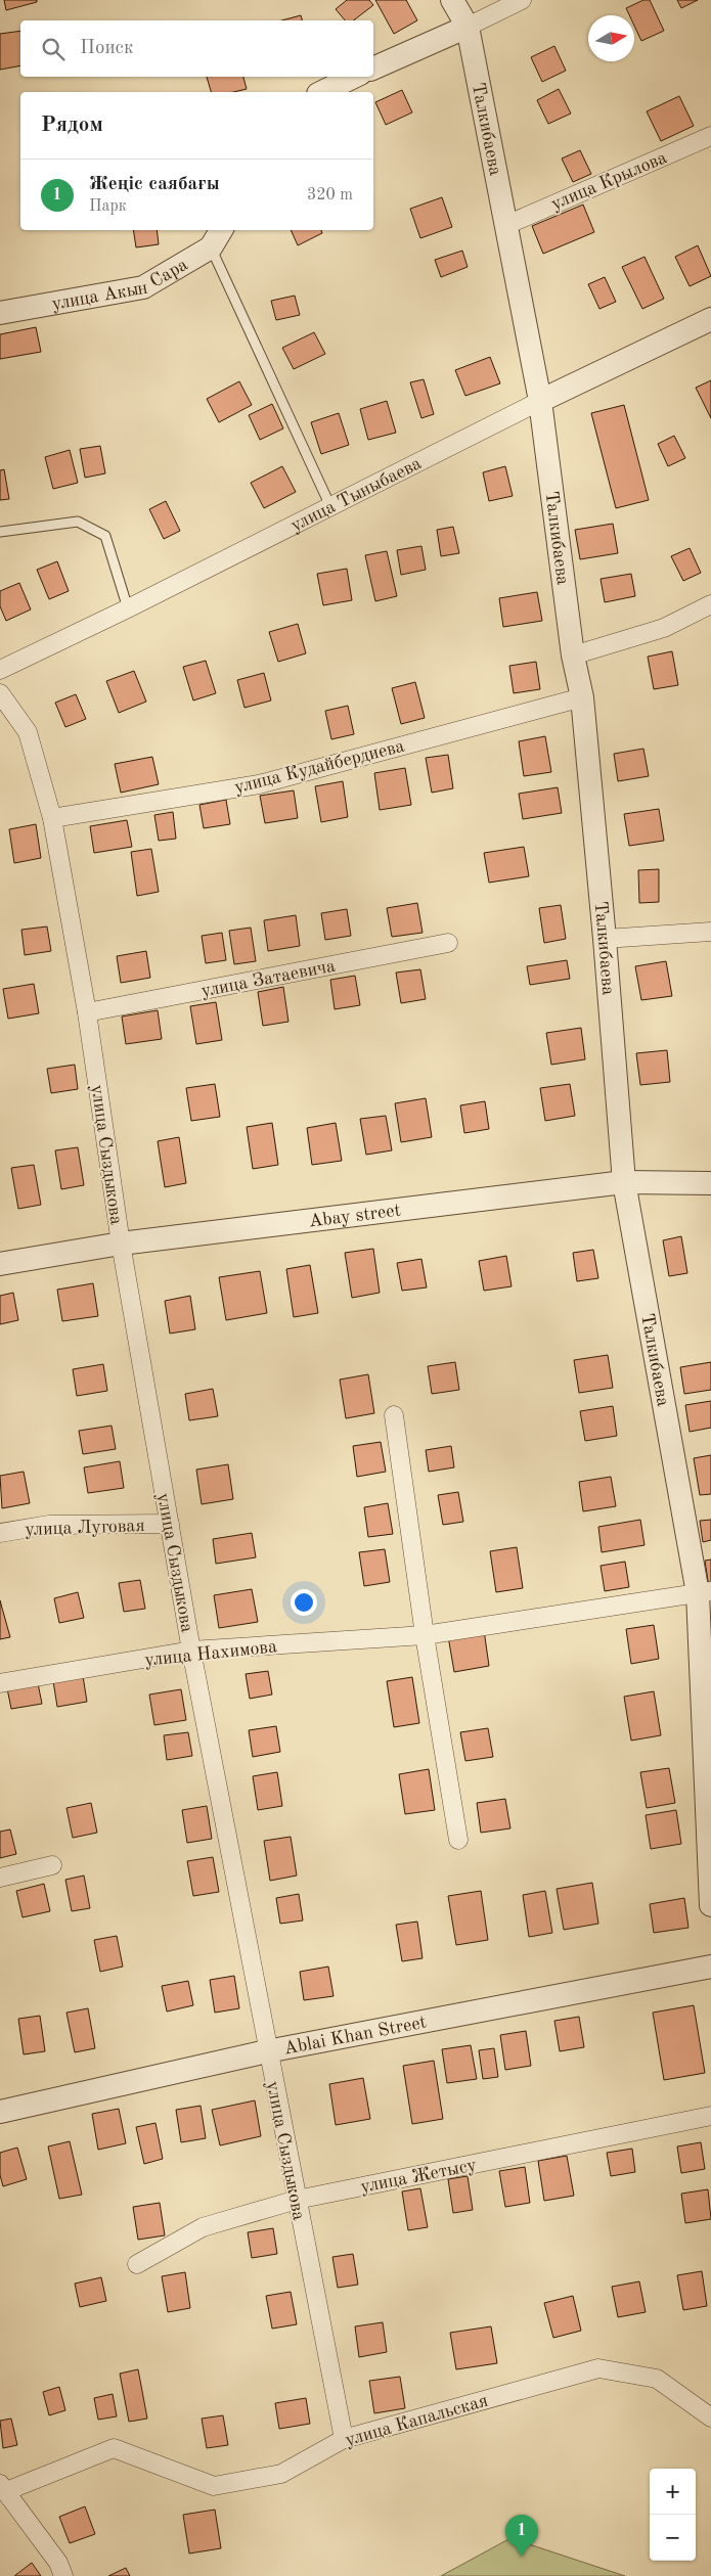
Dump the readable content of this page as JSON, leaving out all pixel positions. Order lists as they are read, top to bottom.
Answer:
{
  "streets": {
    "street": [
      "Талкибаева",
      "улица Крылова",
      "улица Акын Сара",
      "улица Тыныбаева",
      "улица Кудайбердиева",
      "улица Затаевича",
      "улица Сыздыкова",
      "Abay street",
      "улица Луговая",
      "улица Нахимова",
      "Ablai Khan Street",
      "улица Жетысу",
      "улица Капальская"
    ]
  },
  "crossings": [
    ["Талкибаева", "улица Крылова"],
    ["Талкибаева", "улица Тыныбаева"],
    ["Талкибаева", "улица Кудайбердиева"],
    ["Талкибаева", "Abay street"],
    ["Талкибаева", "улица Нахимова"],
    ["улица Кудайбердиева", "улица Сыздыкова"],
    ["улица Затаевича", "улица Сыздыкова"],
    ["улица Сыздыкова", "Abay street"],
    ["улица Сыздыкова", "улица Луговая"],
    ["улица Сыздыкова", "улица Нахимова"],
    ["улица Сыздыкова", "Ablai Khan Street"],
    ["улица Сыздыкова", "улица Жетысу"],
    ["улица Сыздыкова", "улица Капальская"]
  ],
  "north": "right",
  "page": {
    "search": "Поиск",
    "heading": "Рядом",
    "list": [
      {
        "mark": "1",
        "name": "Жеңіс саябағы",
        "note": "Парк",
        "value": "320 m"
      }
    ],
    "map_buttons": ["+", "−"],
    "pins": "1"
  }
}
